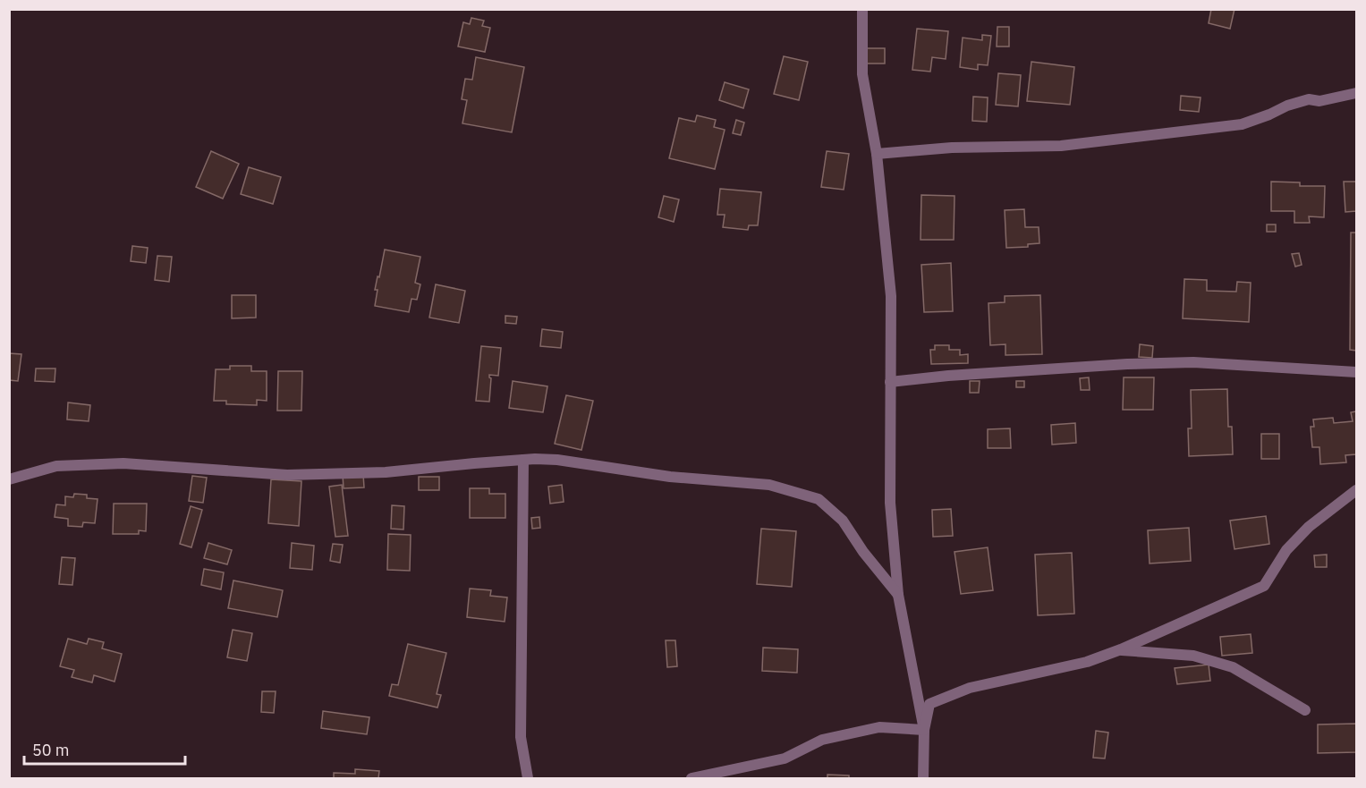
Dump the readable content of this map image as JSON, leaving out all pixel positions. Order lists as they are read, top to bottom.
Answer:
{
  "scale_bar": "50 m"
}
